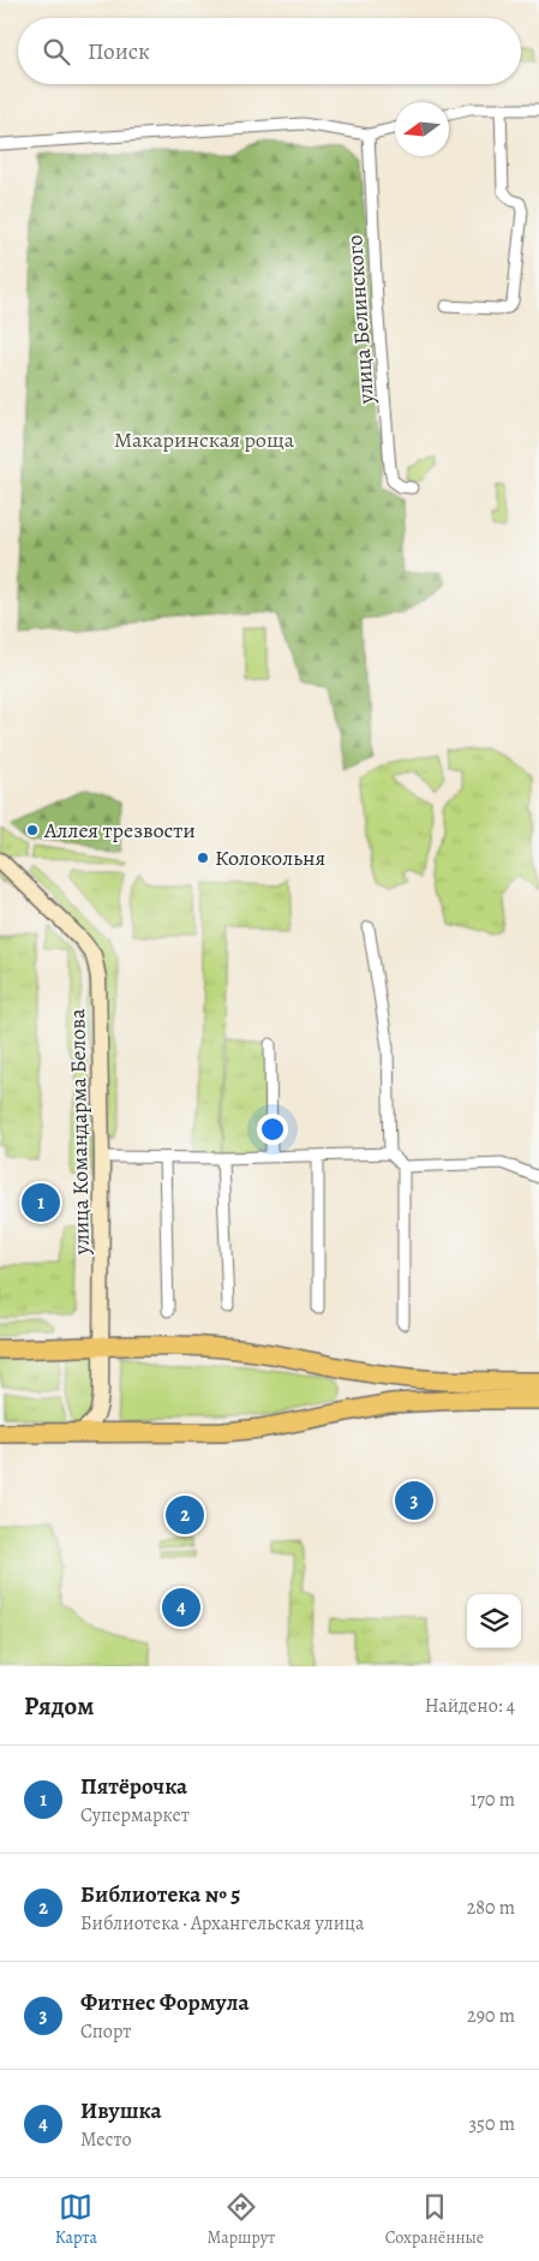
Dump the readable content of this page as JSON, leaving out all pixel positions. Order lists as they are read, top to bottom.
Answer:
{
  "streets": {
    "main road": ["улица Командарма Белова"],
    "street": ["улица Белинского"]
  },
  "parks": ["Макаринская роща"],
  "places": ["Аллея трезвости", "Колокольня"],
  "north": "left",
  "page": {
    "search": "Поиск",
    "pins": [
      "1",
      "3",
      "2",
      "4"
    ],
    "heading": ["Рядом", "Найдено: 4"],
    "list": [
      {
        "mark": "1",
        "name": "Пятёрочка",
        "note": "Супермаркет",
        "value": "170 m"
      },
      {
        "mark": "2",
        "name": "Библиотека № 5",
        "note": "Библиотека · Архангельская улица",
        "value": "280 m"
      },
      {
        "mark": "3",
        "name": "Фитнес Формула",
        "note": "Спорт",
        "value": "290 m"
      },
      {
        "mark": "4",
        "name": "Ивушка",
        "note": "Место",
        "value": "350 m"
      }
    ],
    "nav": ["Карта", "Маршрут", "Сохранённые"]
  }
}
